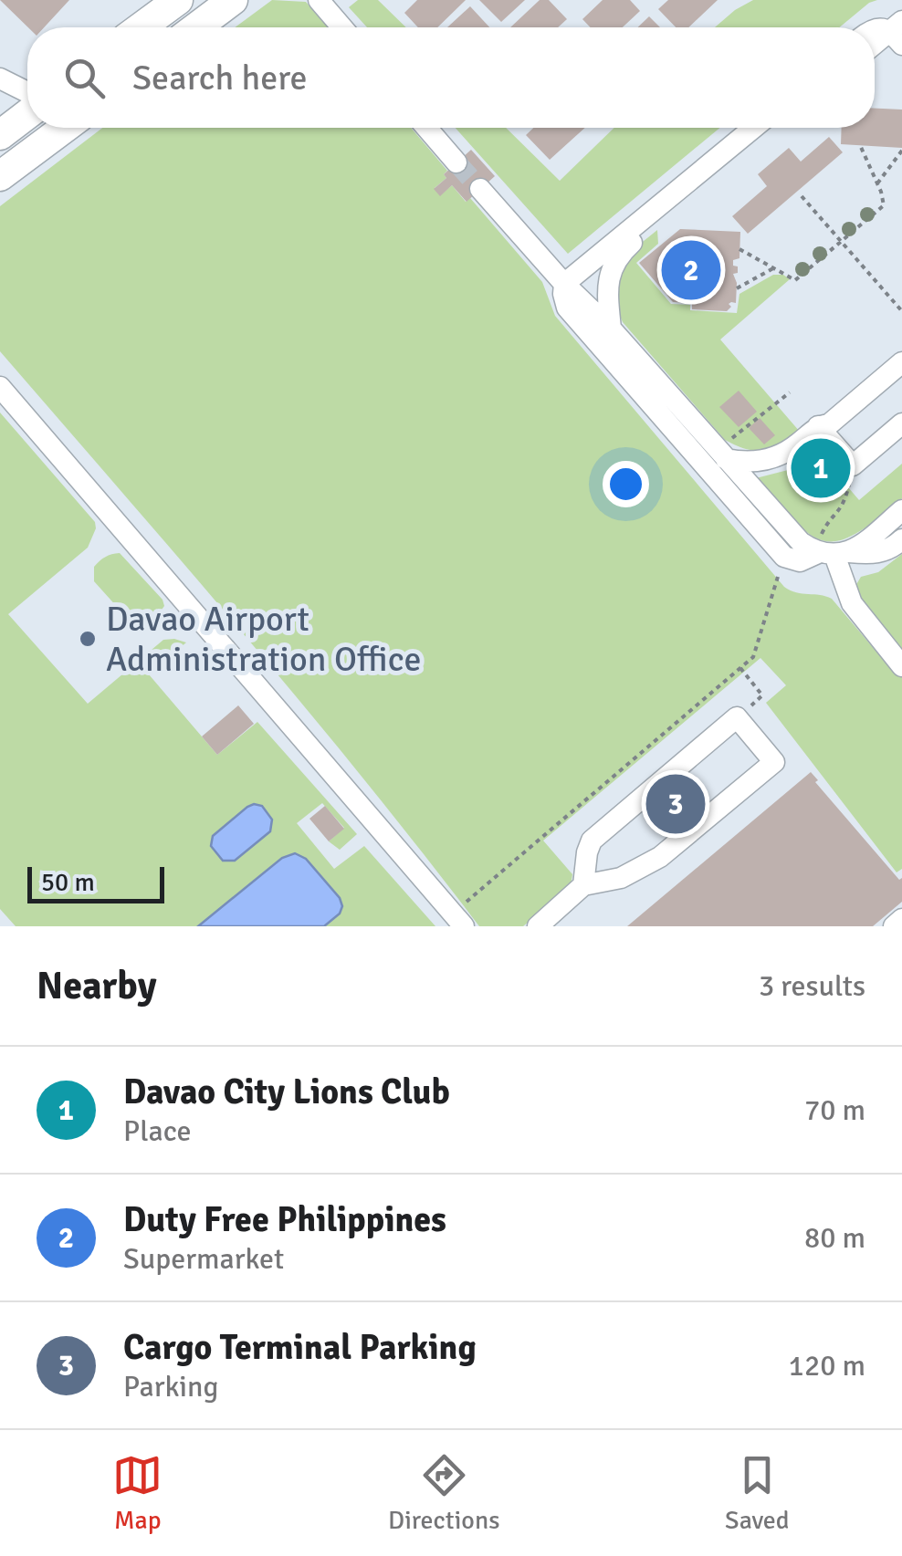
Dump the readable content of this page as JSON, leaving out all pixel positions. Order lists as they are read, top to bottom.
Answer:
{
  "places": ["Davao Airport Administration Office"],
  "scale_bar": "50 m",
  "page": {
    "search": "Search here",
    "pins": ["2", "1", "3"],
    "scale": "50 m",
    "heading": ["Nearby", "3 results"],
    "list": [
      {
        "mark": "1",
        "name": "Davao City Lions Club",
        "note": "Place",
        "value": "70 m"
      },
      {
        "mark": "2",
        "name": "Duty Free Philippines",
        "note": "Supermarket",
        "value": "80 m"
      },
      {
        "mark": "3",
        "name": "Cargo Terminal Parking",
        "note": "Parking",
        "value": "120 m"
      }
    ],
    "nav": ["Map", "Directions", "Saved"]
  }
}
